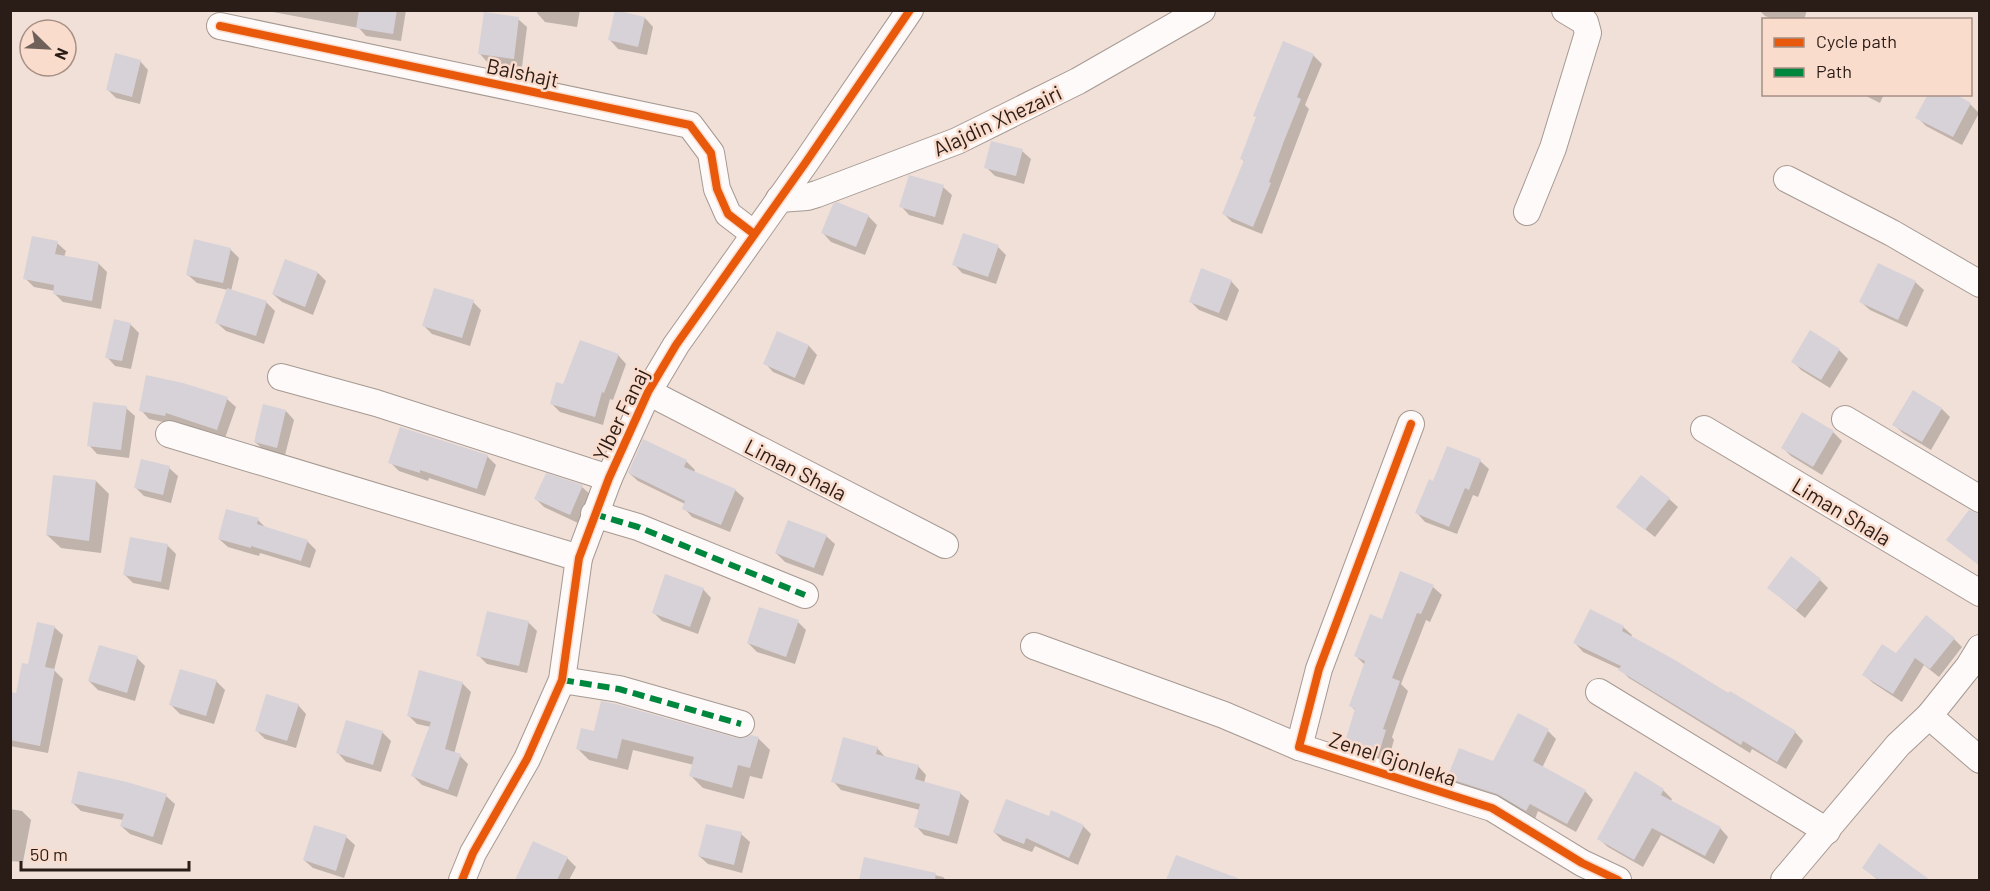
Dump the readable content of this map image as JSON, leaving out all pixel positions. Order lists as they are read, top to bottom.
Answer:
{
  "streets": {
    "street": [
      "Balshajt",
      "Alajdin Xhezairi",
      "Ylber Fanaj",
      "Liman Shala",
      "Zenel Gjonleka"
    ]
  },
  "crossings": [
    ["Balshajt", "Ylber Fanaj"],
    ["Alajdin Xhezairi", "Ylber Fanaj"],
    ["Ylber Fanaj", "Liman Shala"]
  ],
  "legend": ["Cycle path", "Path"],
  "scale_bar": "50 m",
  "north": "bottom right"
}
